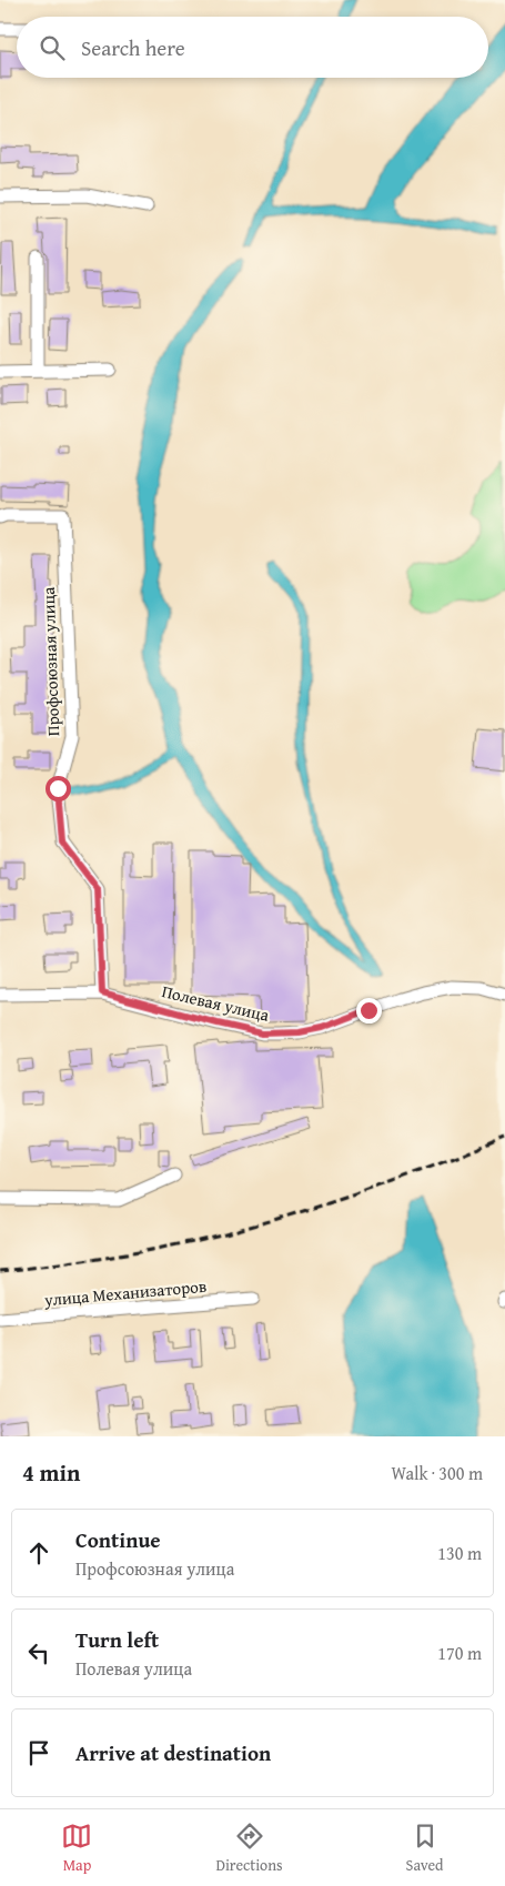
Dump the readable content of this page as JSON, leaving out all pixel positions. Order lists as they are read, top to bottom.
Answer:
{
  "streets": {
    "street": ["Профсоюзная улица", "Полевая улица", "улица Механизаторов"]
  },
  "crossings": [
    ["Профсоюзная улица", "Полевая улица"]
  ],
  "page": {
    "search": "Search here",
    "heading": ["4 min", "Walk · 300 m"],
    "list": [
      ["Continue", "Профсоюзная улица", "130 m"],
      ["Turn left", "Полевая улица", "170 m"],
      "Arrive at destination"
    ],
    "nav": ["Map", "Directions", "Saved"]
  }
}
